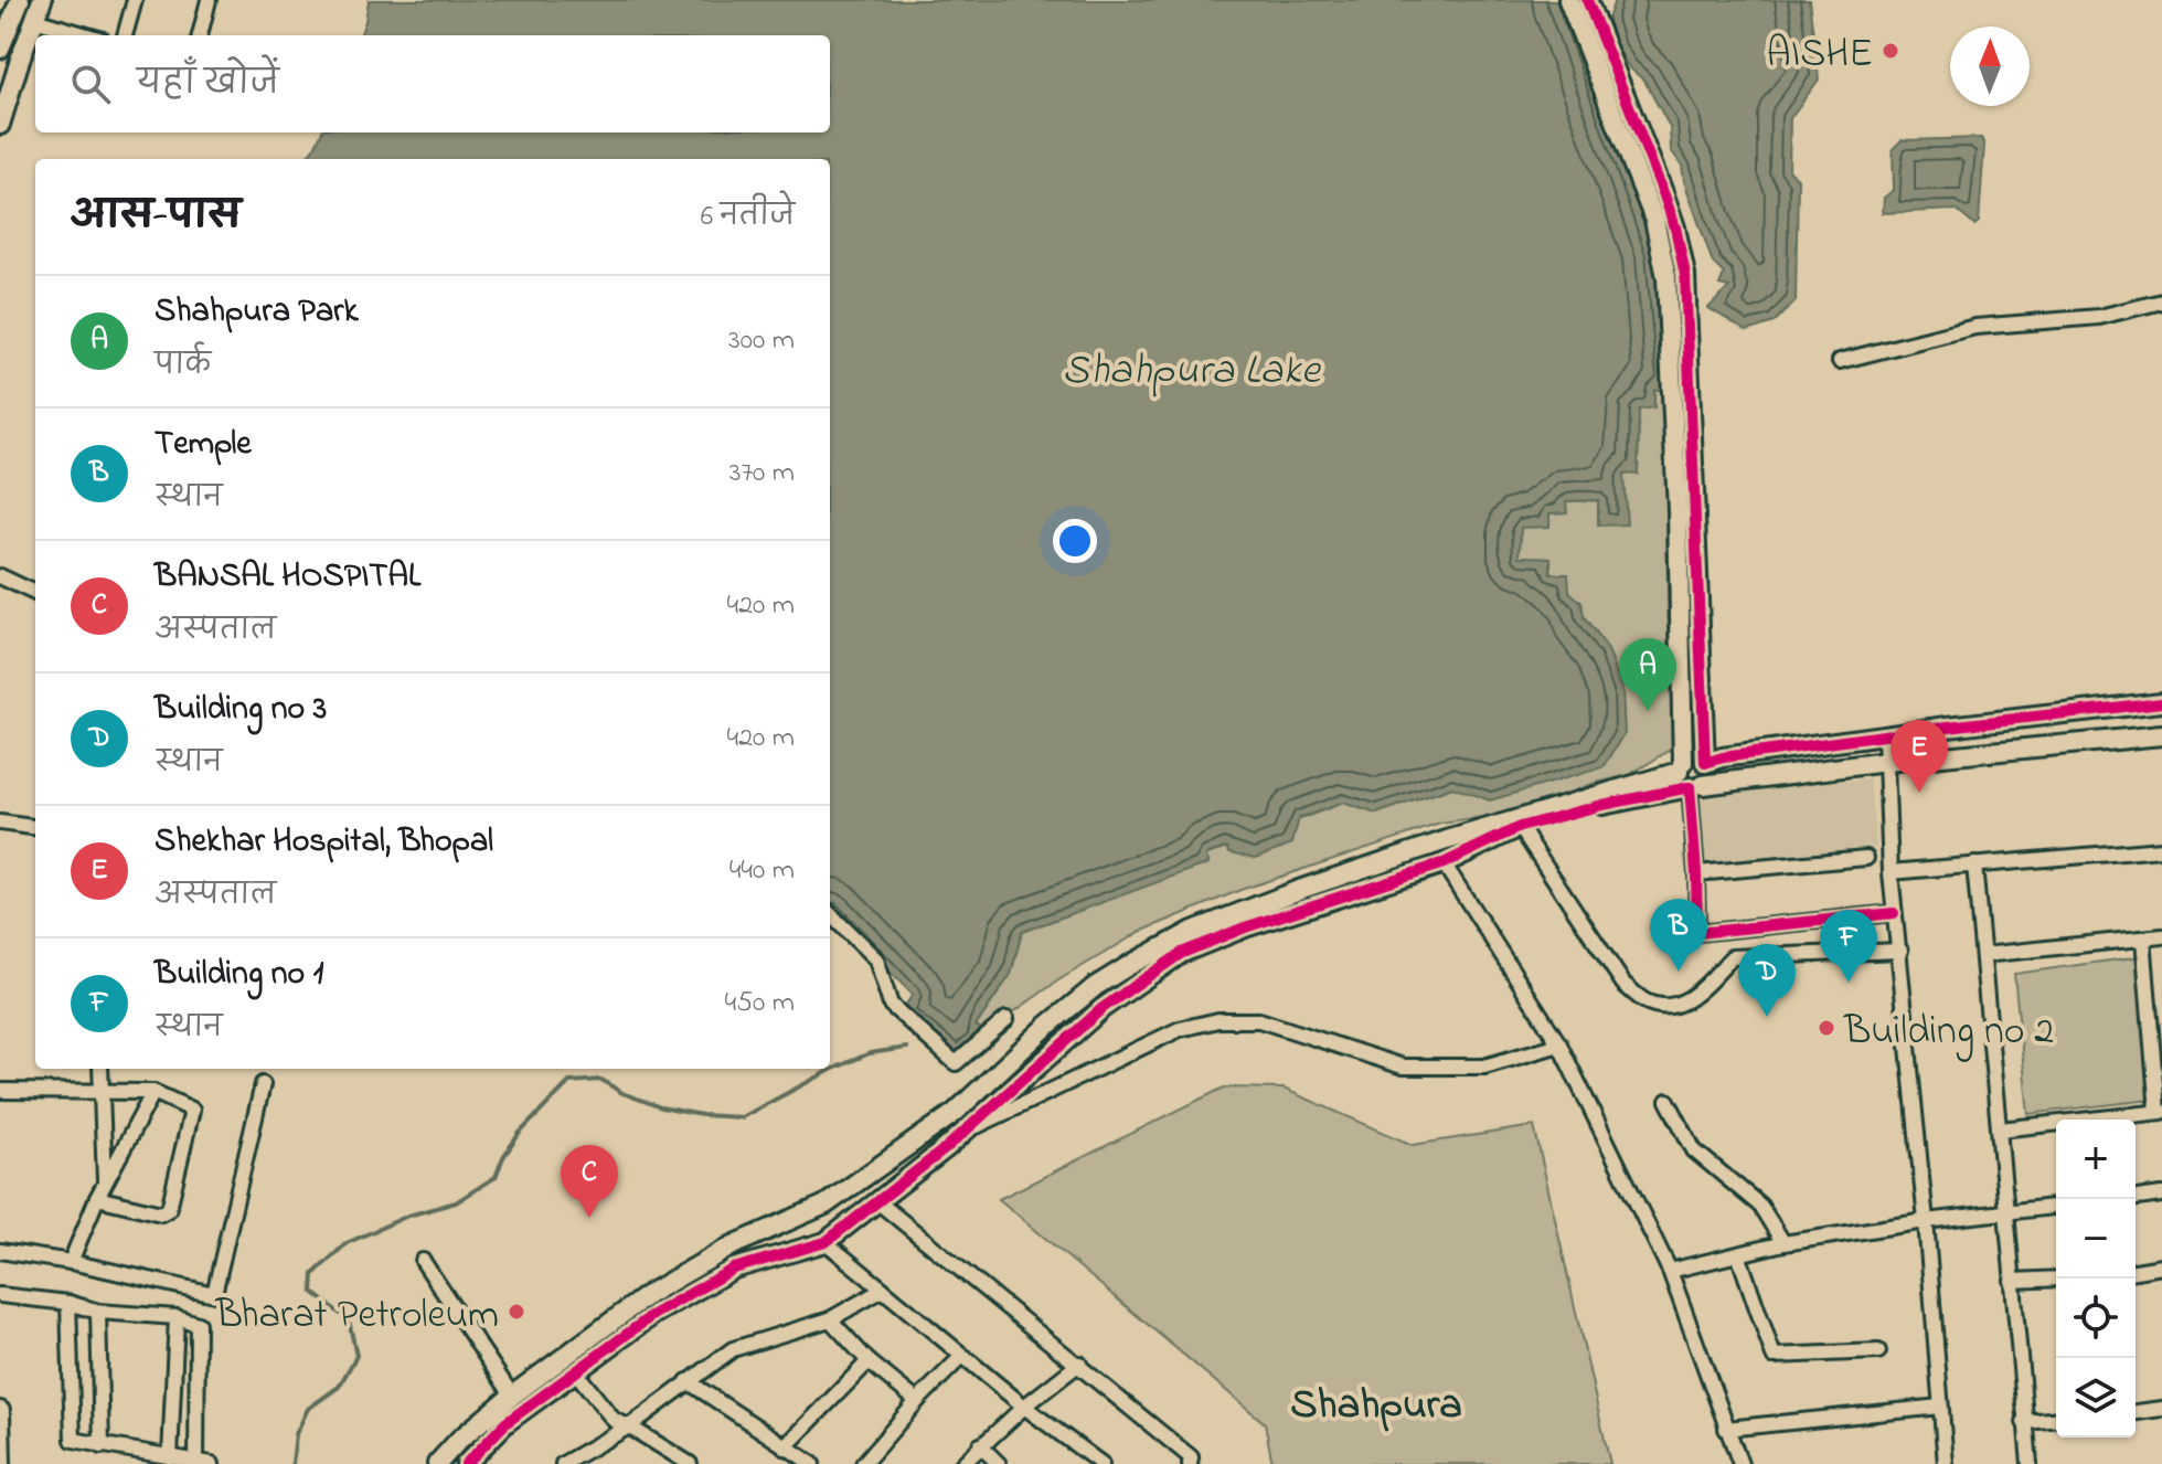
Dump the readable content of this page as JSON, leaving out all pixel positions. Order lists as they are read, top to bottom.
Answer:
{
  "districts": ["Shahpura"],
  "water": ["Shahpura Lake"],
  "places": ["AISHE", "Building no 2", "Bharat Petroleum"],
  "north": "top",
  "page": {
    "search": "यहाँ खोजें",
    "heading": ["आस-पास", "6 नतीजे"],
    "list": [
      {
        "mark": "A",
        "name": "Shahpura Park",
        "note": "पार्क",
        "value": "300 m"
      },
      {
        "mark": "B",
        "name": "Temple",
        "note": "स्थान",
        "value": "370 m"
      },
      {
        "mark": "C",
        "name": "BANSAL HOSPITAL",
        "note": "अस्पताल",
        "value": "420 m"
      },
      {
        "mark": "D",
        "name": "Building no 3",
        "note": "स्थान",
        "value": "420 m"
      },
      {
        "mark": "E",
        "name": "Shekhar Hospital, Bhopal",
        "note": "अस्पताल",
        "value": "440 m"
      },
      {
        "mark": "F",
        "name": "Building no 1",
        "note": "स्थान",
        "value": "450 m"
      }
    ],
    "pins": [
      "A",
      "E",
      "B",
      "F",
      "D",
      "C"
    ],
    "map_buttons": ["+", "−"]
  }
}
